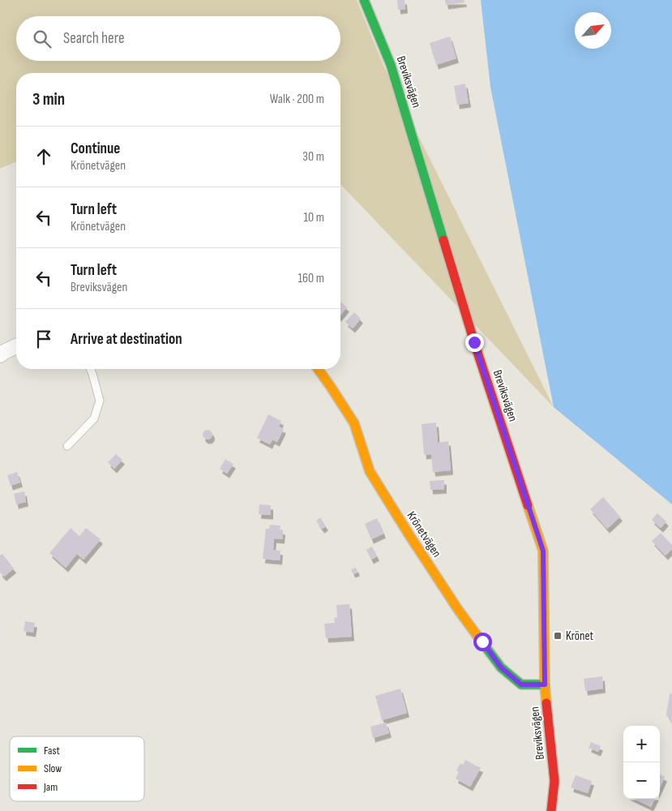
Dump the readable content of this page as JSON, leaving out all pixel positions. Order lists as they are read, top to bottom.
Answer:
{
  "streets": {
    "main road": ["Breviksvägen", "Krönetvägen"]
  },
  "crossings": [
    ["Breviksvägen", "Krönetvägen"]
  ],
  "places": {
    "transit": ["Krönet"]
  },
  "legend": ["Fast", "Slow", "Jam"],
  "north": "top right",
  "page": {
    "search": "Search here",
    "heading": ["3 min", "Walk · 200 m"],
    "list": [
      ["Continue", "Krönetvägen", "30 m"],
      ["Turn left", "Krönetvägen", "10 m"],
      ["Turn left", "Breviksvägen", "160 m"],
      "Arrive at destination"
    ],
    "map_buttons": ["+", "−"]
  }
}
